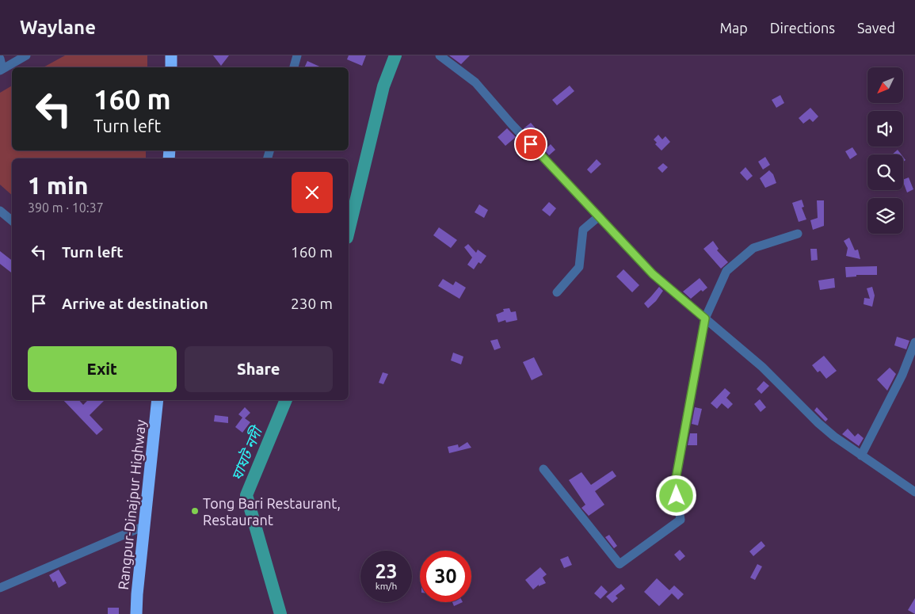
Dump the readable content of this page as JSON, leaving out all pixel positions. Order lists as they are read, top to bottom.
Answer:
{
  "streets": {
    "highway": ["Rangpur-Dinajpur Highway"]
  },
  "water": ["ঘাঘট নদী"],
  "places": ["Tong Bari Restaurant, Restaurant"],
  "north": "bottom left",
  "page": {
    "header": "Waylane",
    "nav": ["Map", "Directions", "Saved"],
    "turn": ["160 m", "Turn left"],
    "heading": ["1 min", "390 m · 10:37"],
    "list": [
      {
        "name": "Turn left",
        "value": "160 m"
      },
      {
        "name": "Arrive at destination",
        "value": "230 m"
      }
    ],
    "buttons": ["Exit", "Share"],
    "speed": "23 km/h",
    "limit": "30"
  }
}
